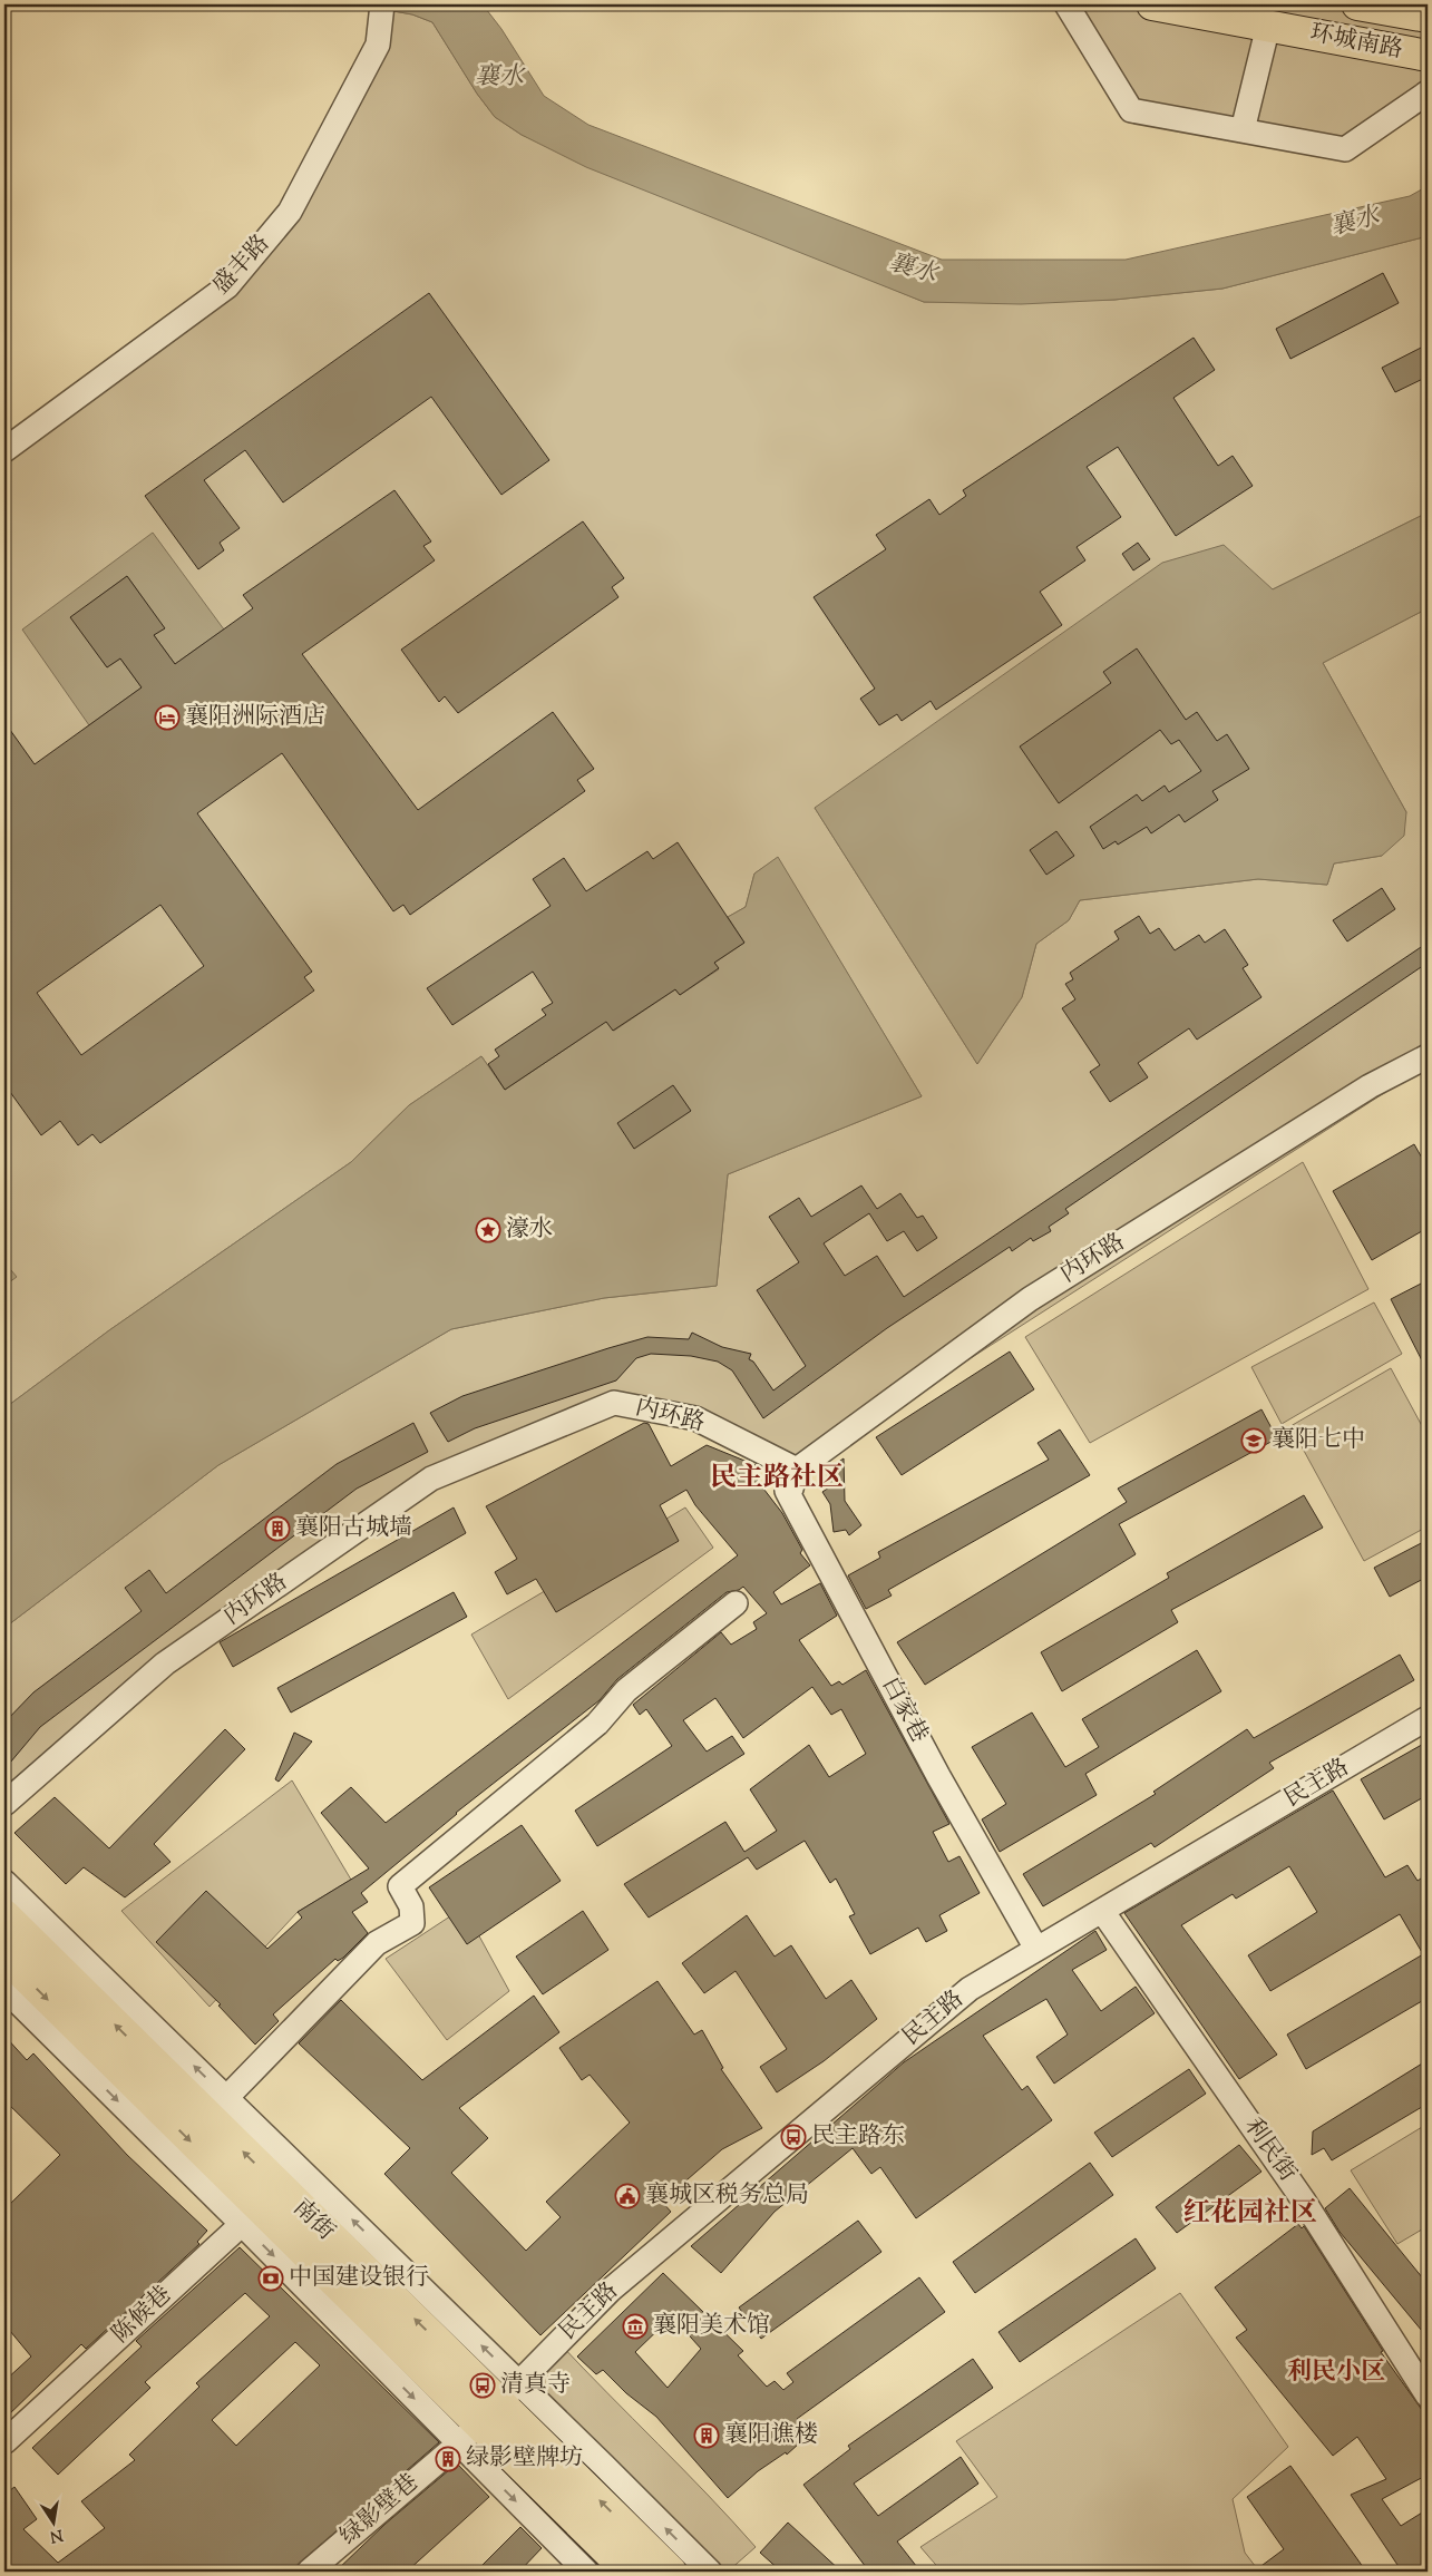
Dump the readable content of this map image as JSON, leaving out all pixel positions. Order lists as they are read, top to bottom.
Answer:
{
  "streets": {
    "main road": ["环城南路", "南街"],
    "street": [
      "盛丰路",
      "内环路",
      "白家巷",
      "民主路",
      "利民街",
      "陈候巷",
      "绿影壁巷"
    ]
  },
  "crossings": [
    ["内环路", "白家巷"],
    ["白家巷", "民主路"],
    ["民主路", "利民街"],
    ["民主路", "南街"],
    ["民主路", "绿影壁巷"],
    ["南街", "陈候巷"],
    ["南街", "绿影壁巷"]
  ],
  "districts": ["民主路社区", "红花园社区", "利民小区"],
  "water": ["襄水"],
  "places": {
    "hotel": ["襄阳洲际酒店"],
    "place": ["濠水"],
    "school or university": ["襄阳七中"],
    "building": ["襄阳古城墙", "襄阳谯楼", "绿影壁牌坊"],
    "bus stop": ["民主路东", "清真寺"],
    "public building": ["襄城区税务总局"],
    "bank": ["中国建设银行"],
    "museum": ["襄阳美术馆"]
  },
  "north": "bottom"
}
